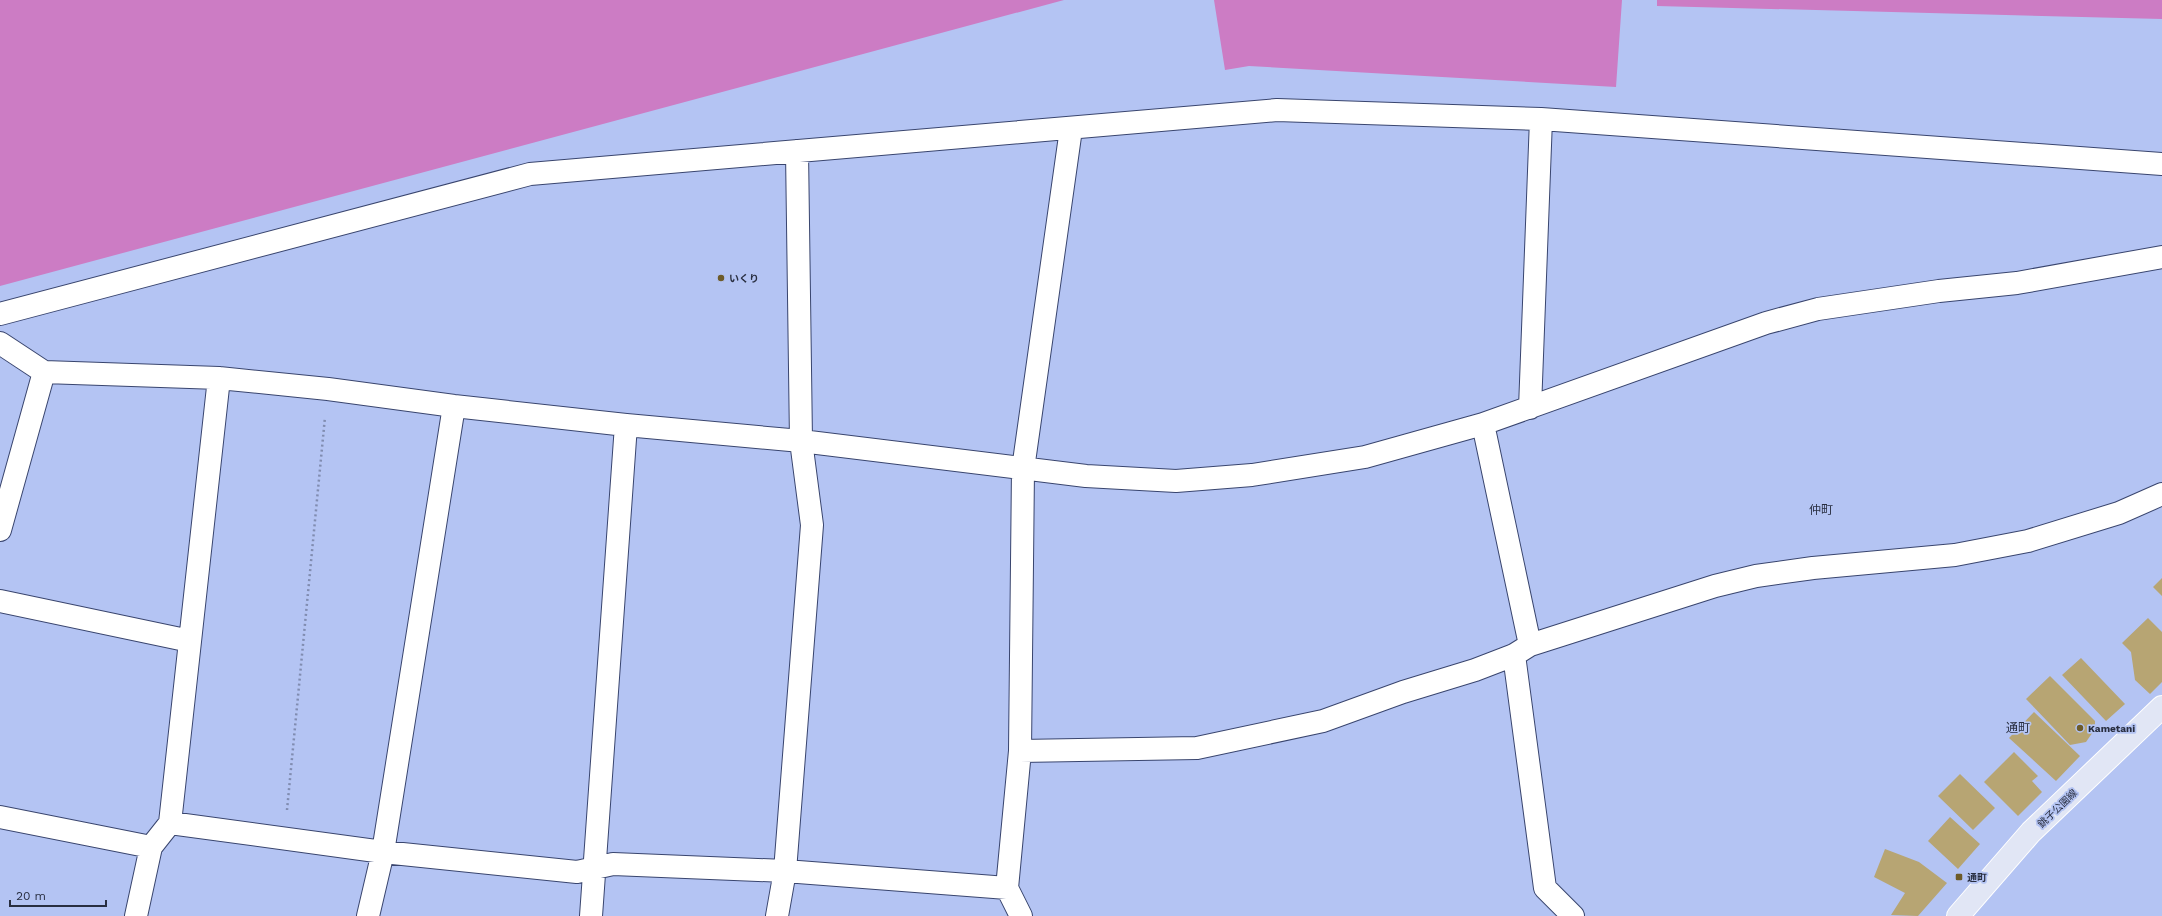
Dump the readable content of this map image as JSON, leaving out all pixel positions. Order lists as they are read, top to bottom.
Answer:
{
  "streets": {
    "main road": ["銚子公園線"]
  },
  "districts": ["仲町", "通町"],
  "places": {
    "other": ["いくり", "Kametani"],
    "transit": ["通町"]
  },
  "scale_bar": "20 m"
}
